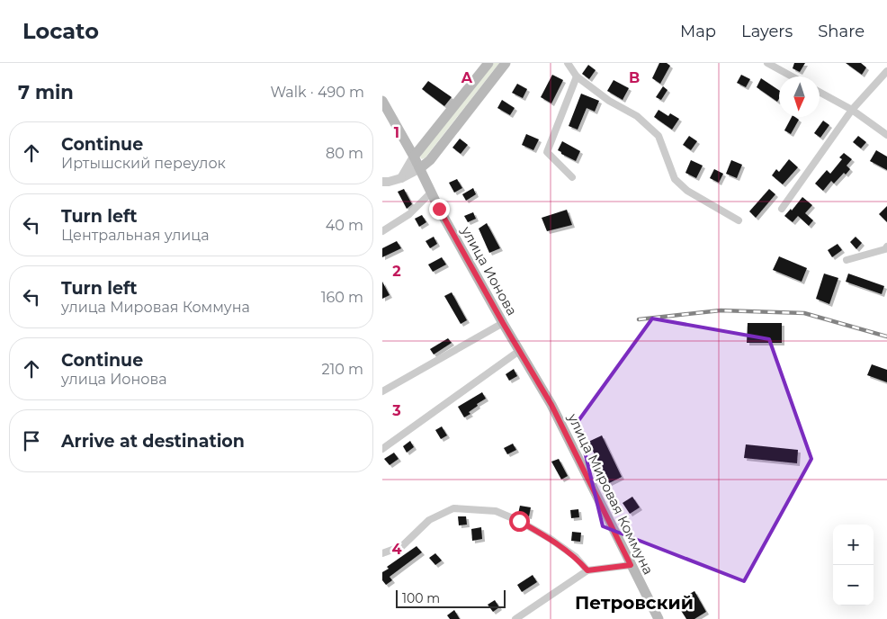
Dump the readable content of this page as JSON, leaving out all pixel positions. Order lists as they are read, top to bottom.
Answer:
{
  "streets": {
    "main road": ["улица Ионова", "улица Мировая Коммуна"]
  },
  "crossings": [
    ["улица Ионова", "улица Мировая Коммуна"]
  ],
  "districts": ["Петровский"],
  "scale_bar": "100 m",
  "north": "bottom",
  "page": {
    "header": "Locato",
    "nav": ["Map", "Layers", "Share"],
    "heading": ["7 min", "Walk · 490 m"],
    "list": [
      ["Continue", "Иртышский переулок", "80 m"],
      ["Turn left", "Центральная улица", "40 m"],
      ["Turn left", "улица Мировая Коммуна", "160 m"],
      ["Continue", "улица Ионова", "210 m"],
      "Arrive at destination"
    ],
    "map_buttons": ["+", "−"],
    "scale": "100 m"
  },
  "grid": {
    "columns": ["A", "B"],
    "rows": [
      "1",
      "2",
      "3",
      "4"
    ]
  }
}
